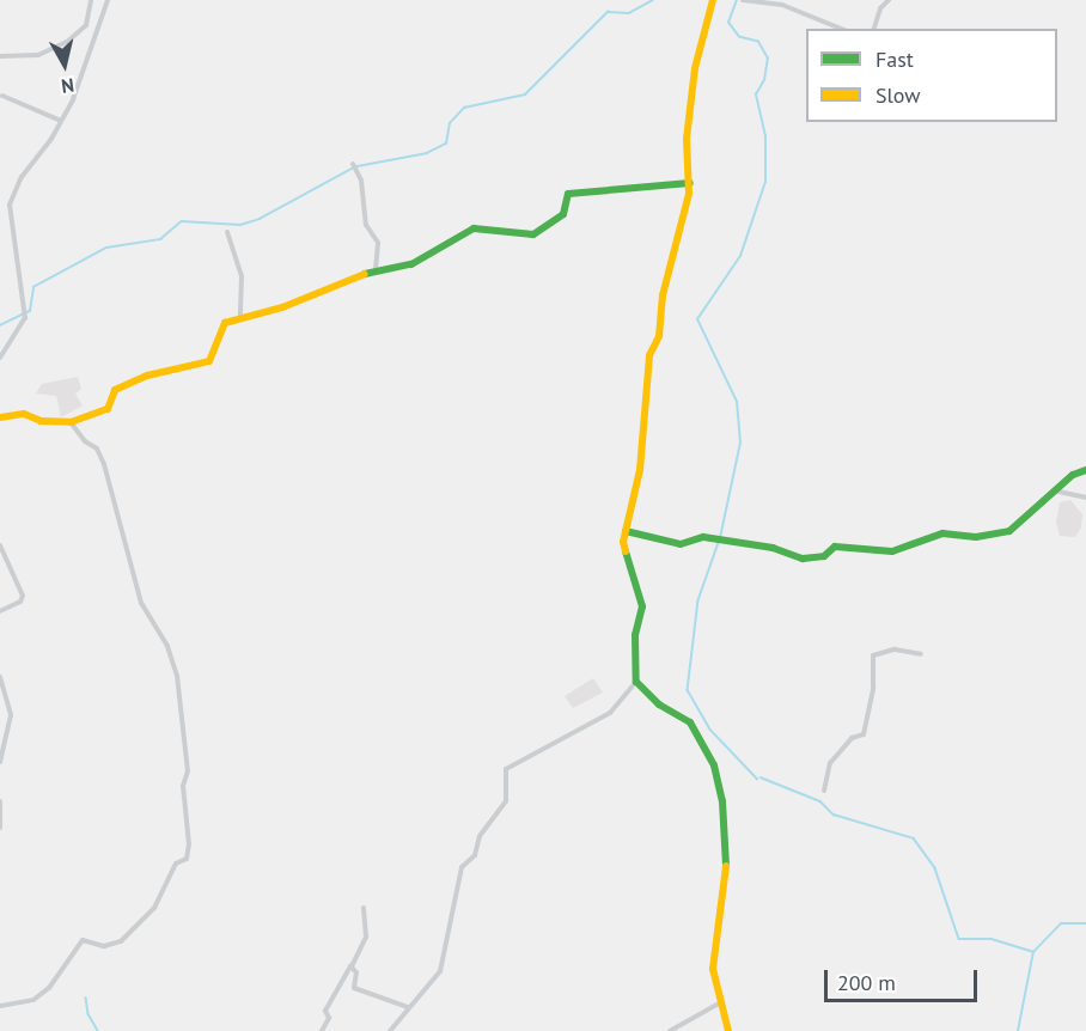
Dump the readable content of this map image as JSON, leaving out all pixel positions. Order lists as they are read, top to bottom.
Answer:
{
  "legend": ["Fast", "Slow"],
  "scale_bar": "200 m",
  "north": "bottom"
}
